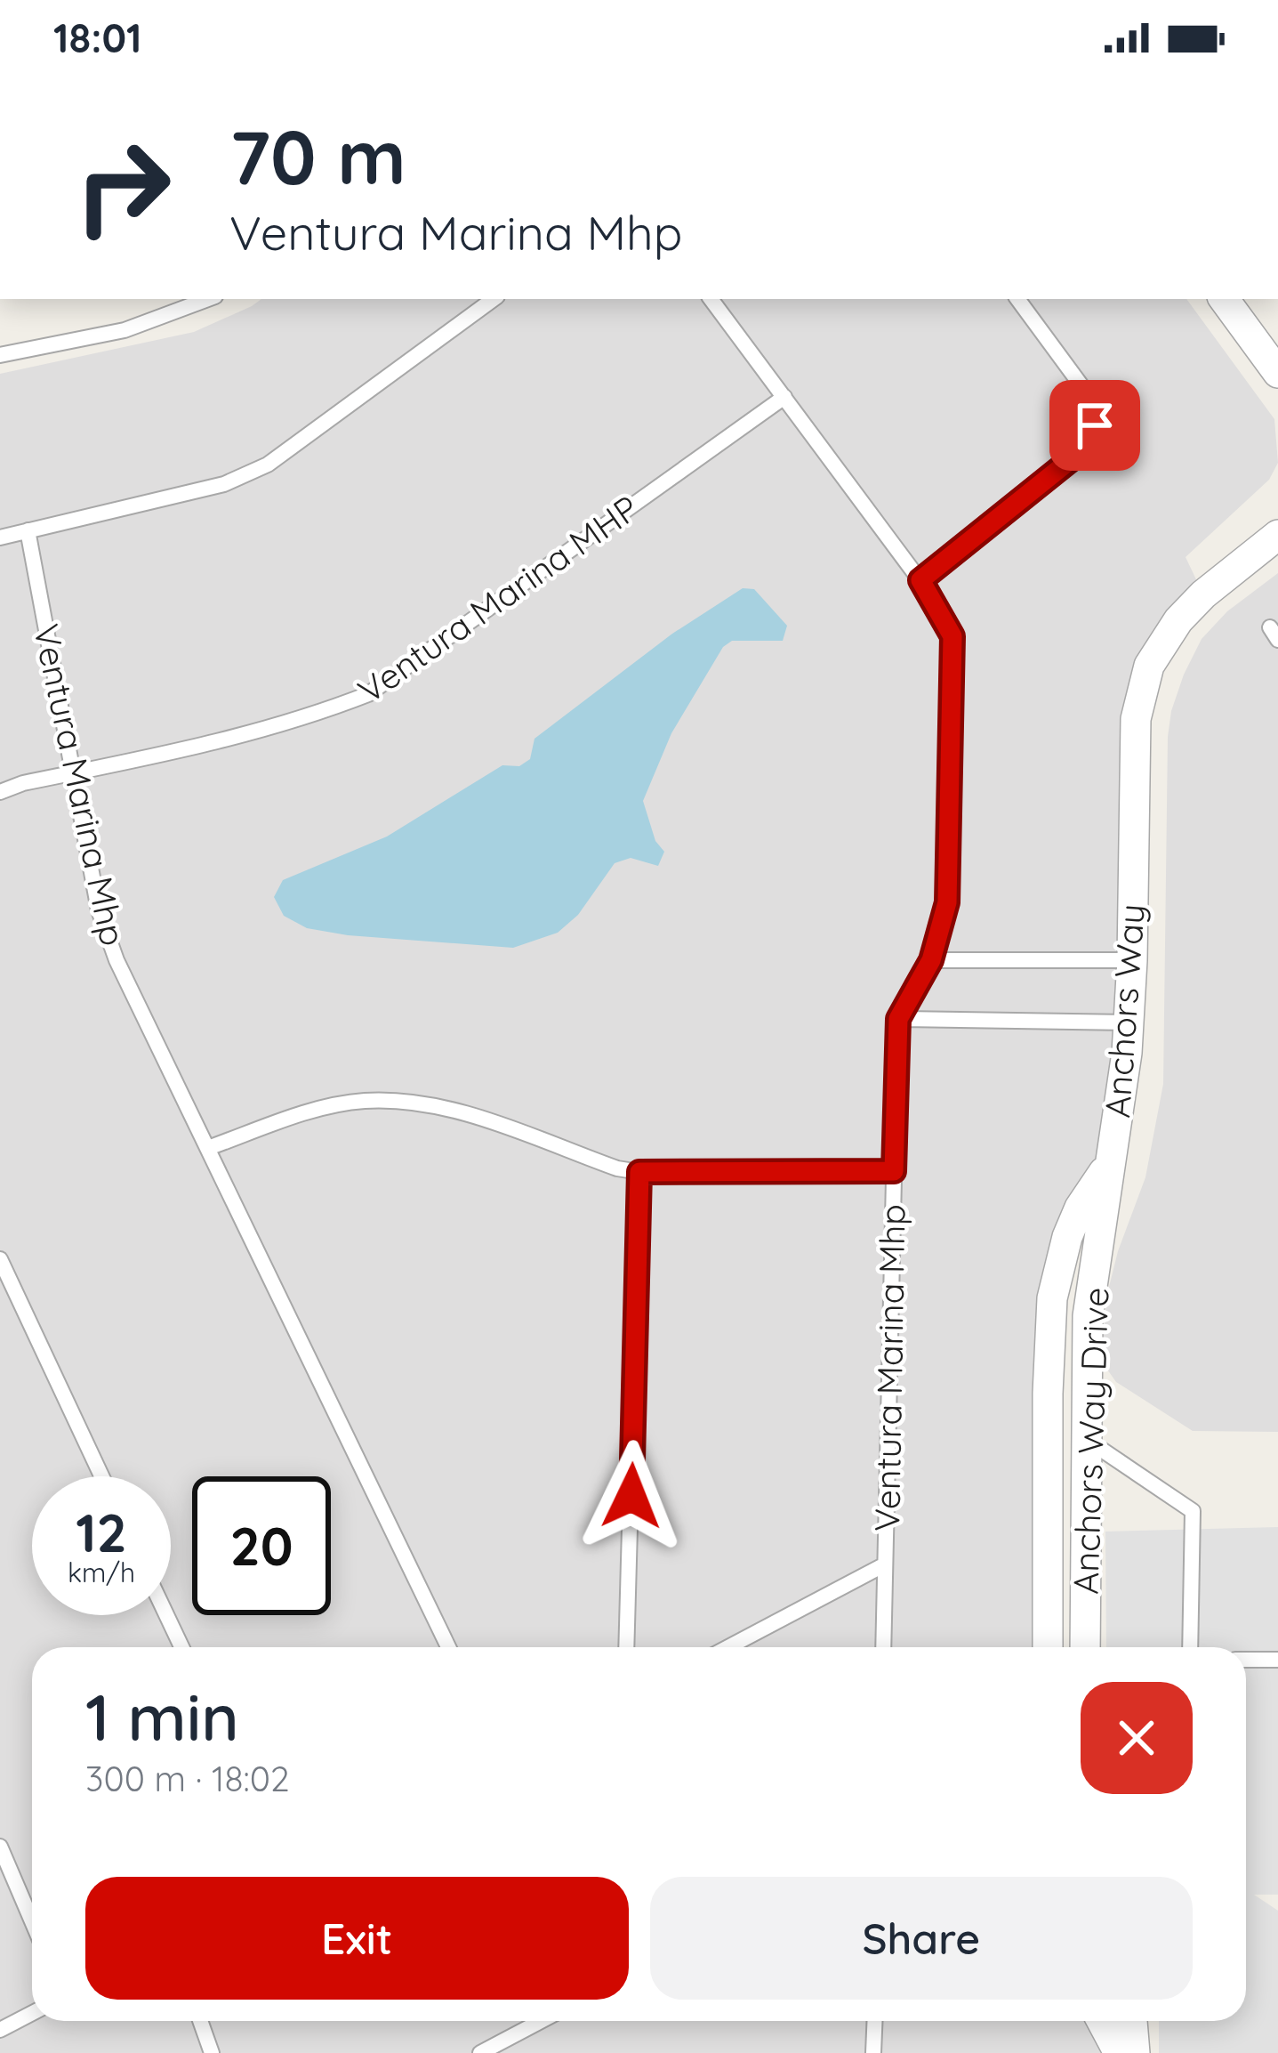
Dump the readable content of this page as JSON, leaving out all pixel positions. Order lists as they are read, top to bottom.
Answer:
{
  "streets": {
    "street": ["Anchors Way", "Anchors Way Drive"],
    "lane": ["Ventura Marina MHP", "Ventura Marina Mhp"]
  },
  "crossings": [
    ["Ventura Marina MHP", "Ventura Marina Mhp"],
    ["Anchors Way", "Anchors Way Drive"]
  ],
  "page": {
    "status": "18:01",
    "turn": ["70 m", "Ventura Marina Mhp"],
    "speed": "12 km/h",
    "limit": "20",
    "heading": ["1 min", "300 m · 18:02"],
    "buttons": ["Exit", "Share"]
  }
}
